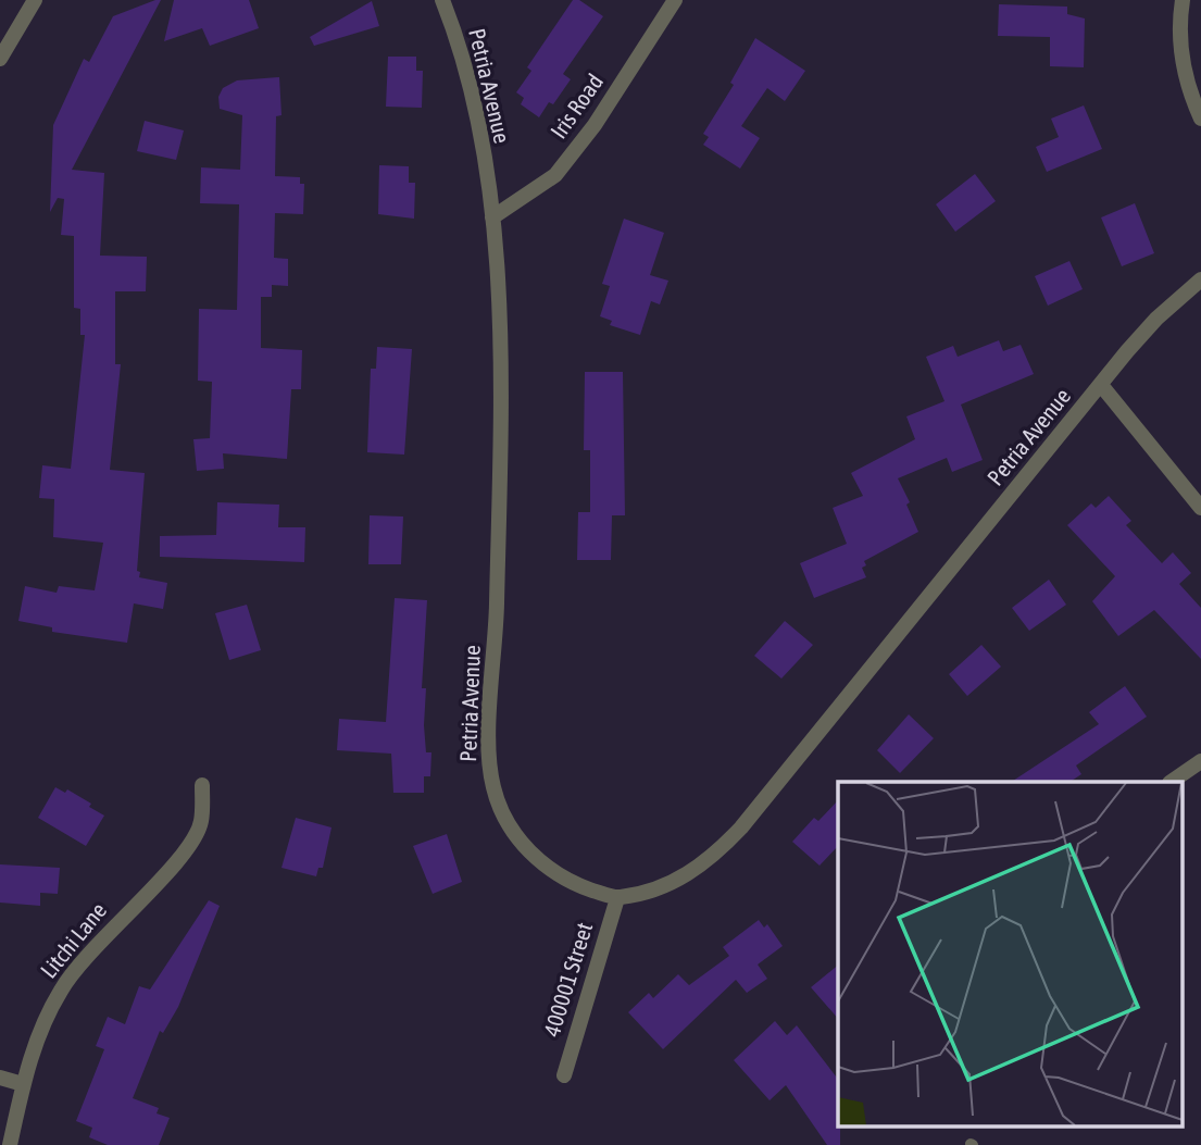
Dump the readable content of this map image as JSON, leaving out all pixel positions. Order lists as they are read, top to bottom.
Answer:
{
  "streets": {
    "street": [
      "Petria Avenue",
      "Iris Road",
      "Litchi Lane",
      "400001 Street"
    ]
  },
  "crossings": [
    ["Petria Avenue", "Iris Road"],
    ["Petria Avenue", "400001 Street"]
  ]
}
